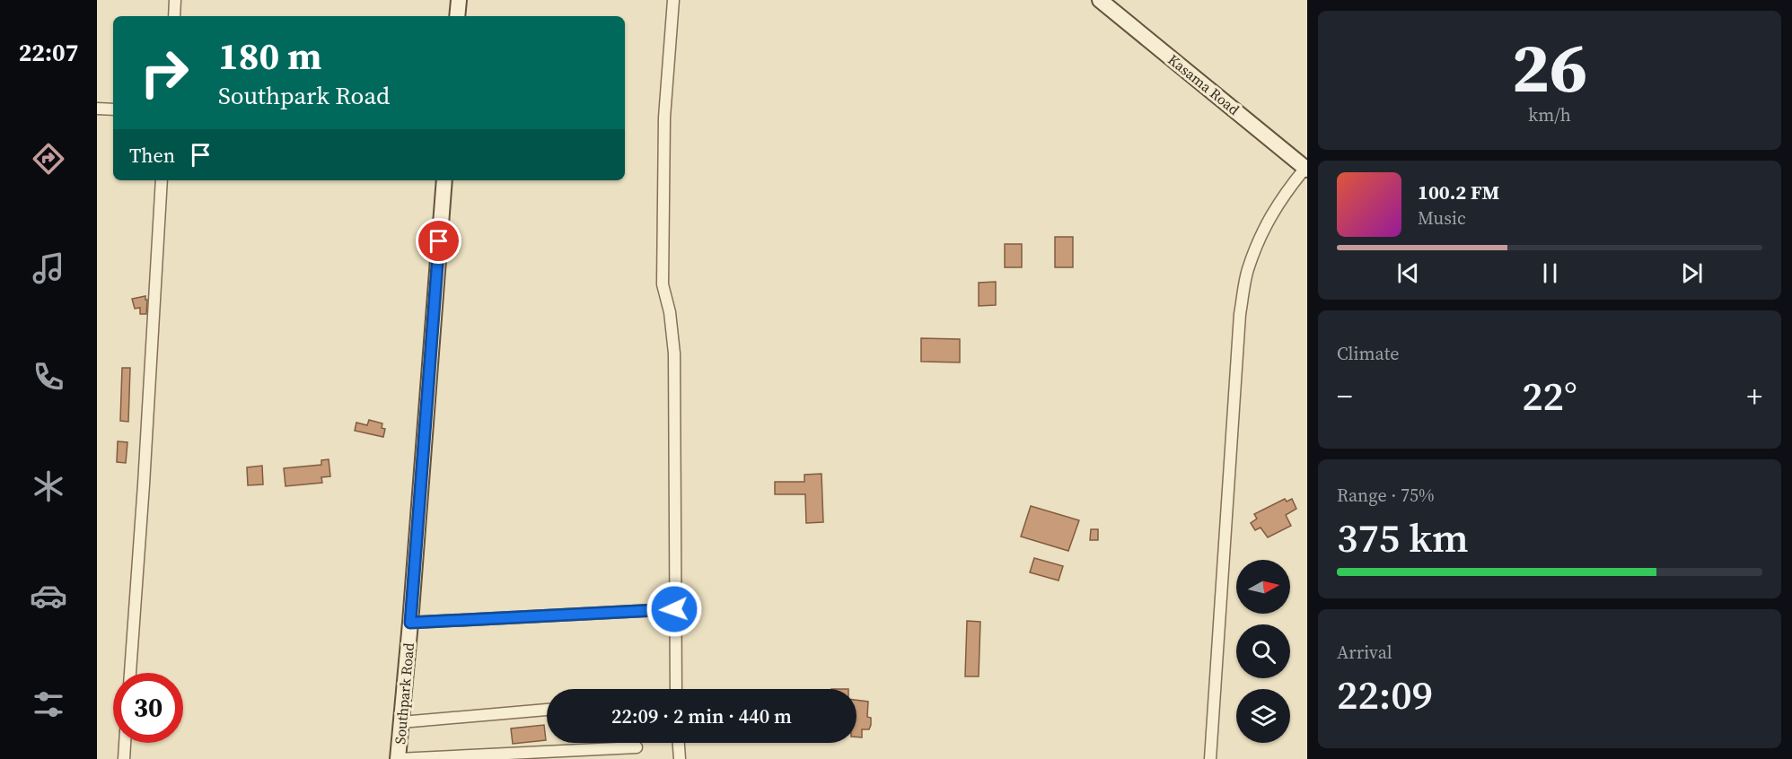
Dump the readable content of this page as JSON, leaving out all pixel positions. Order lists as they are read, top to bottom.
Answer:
{
  "streets": {
    "street": ["Kasama Road", "Southpark Road"]
  },
  "north": "right",
  "page": {
    "tabs": "22:07",
    "tile": [
      ["26", "km/h"],
      "Climate",
      ["Range · 75%", "375 km"],
      ["Arrival", "22:09"]
    ],
    "turn": ["180 m", "Southpark Road"],
    "then": "Then",
    "song": ["100.2 FM", "Music"],
    "heat": ["−", "22°", "+"],
    "limit": "30",
    "trip": "22:09 · 2 min · 440 m"
  }
}
